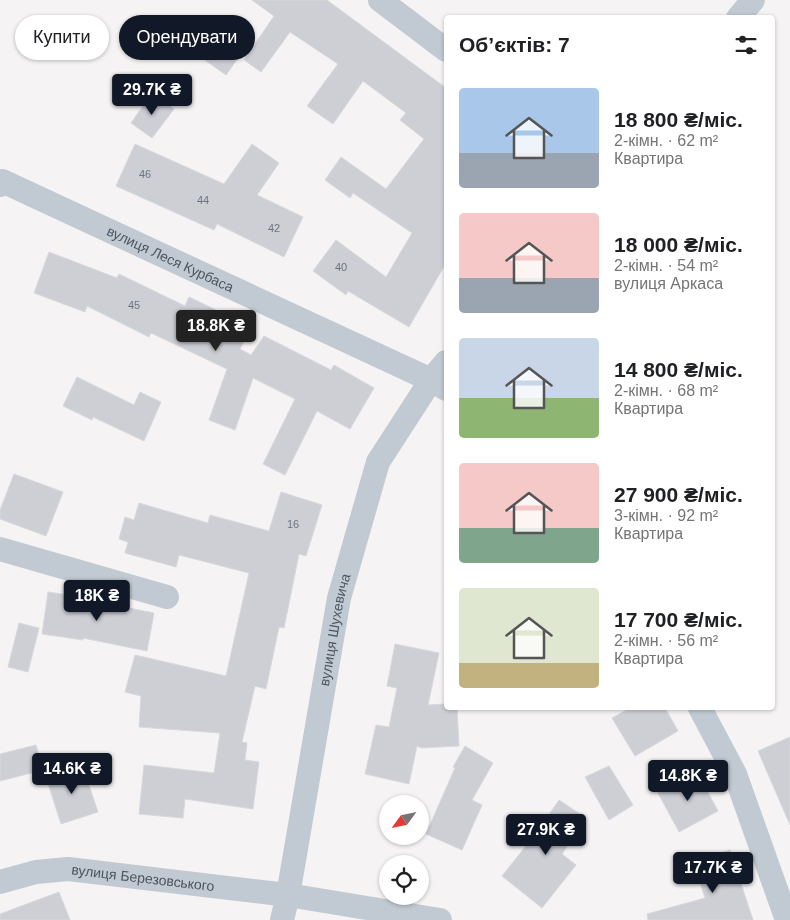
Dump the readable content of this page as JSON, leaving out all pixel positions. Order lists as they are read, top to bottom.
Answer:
{
  "streets": {
    "street": ["вулиця Леся Курбаса", "вулиця Шухевича", "вулиця Березовського"]
  },
  "crossings": [
    ["вулиця Леся Курбаса", "вулиця Шухевича"],
    ["вулиця Шухевича", "вулиця Березовського"]
  ],
  "house_numbers": [
    "46",
    "44",
    "42",
    "40",
    "45",
    "16"
  ],
  "north": "bottom left",
  "page": {
    "chip": ["Купити", "Орендувати"],
    "heading": "Об’єктів: 7",
    "price": [
      "29.7K ₴",
      "18.8K ₴",
      "18K ₴",
      "14.6K ₴",
      "14.8K ₴",
      "27.9K ₴",
      "17.7K ₴"
    ],
    "list": [
      {
        "name": "18 800 ₴/міс.",
        "note": "2-кімн. · 62 m² · Квартира"
      },
      {
        "name": "18 000 ₴/міс.",
        "note": "2-кімн. · 54 m² · вулиця Аркаса"
      },
      {
        "name": "14 800 ₴/міс.",
        "note": "2-кімн. · 68 m² · Квартира"
      },
      {
        "name": "27 900 ₴/міс.",
        "note": "3-кімн. · 92 m² · Квартира"
      },
      {
        "name": "17 700 ₴/міс.",
        "note": "2-кімн. · 56 m² · Квартира"
      }
    ]
  }
}
